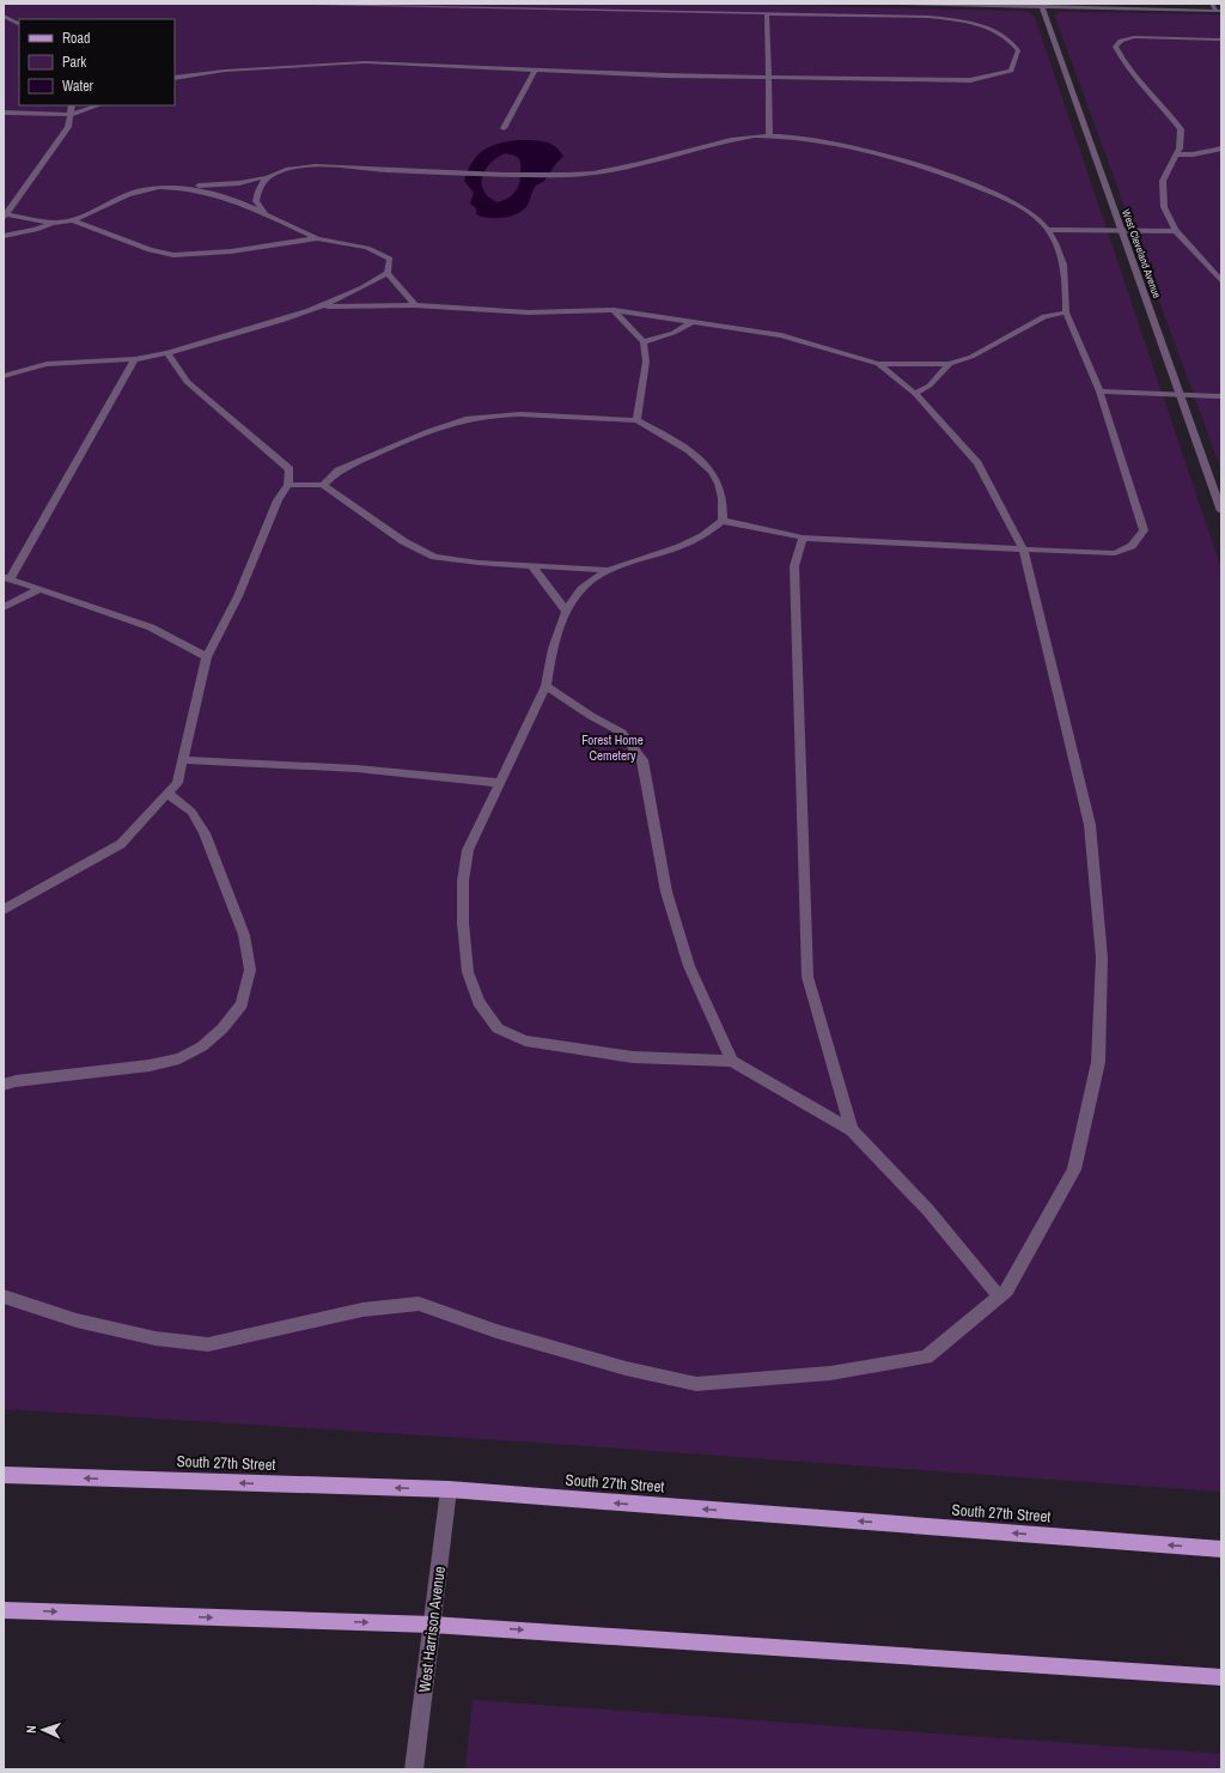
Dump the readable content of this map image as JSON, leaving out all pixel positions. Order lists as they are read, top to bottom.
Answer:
{
  "streets": {
    "main road": ["South 27th Street"],
    "street": ["West Cleveland Avenue", "West Harrison Avenue"]
  },
  "crossings": [
    ["South 27th Street", "West Harrison Avenue"]
  ],
  "one_way": ["South 27th Street"],
  "parks": ["Forest Home Cemetery"],
  "legend": ["Road", "Park", "Water"],
  "north": "left"
}
